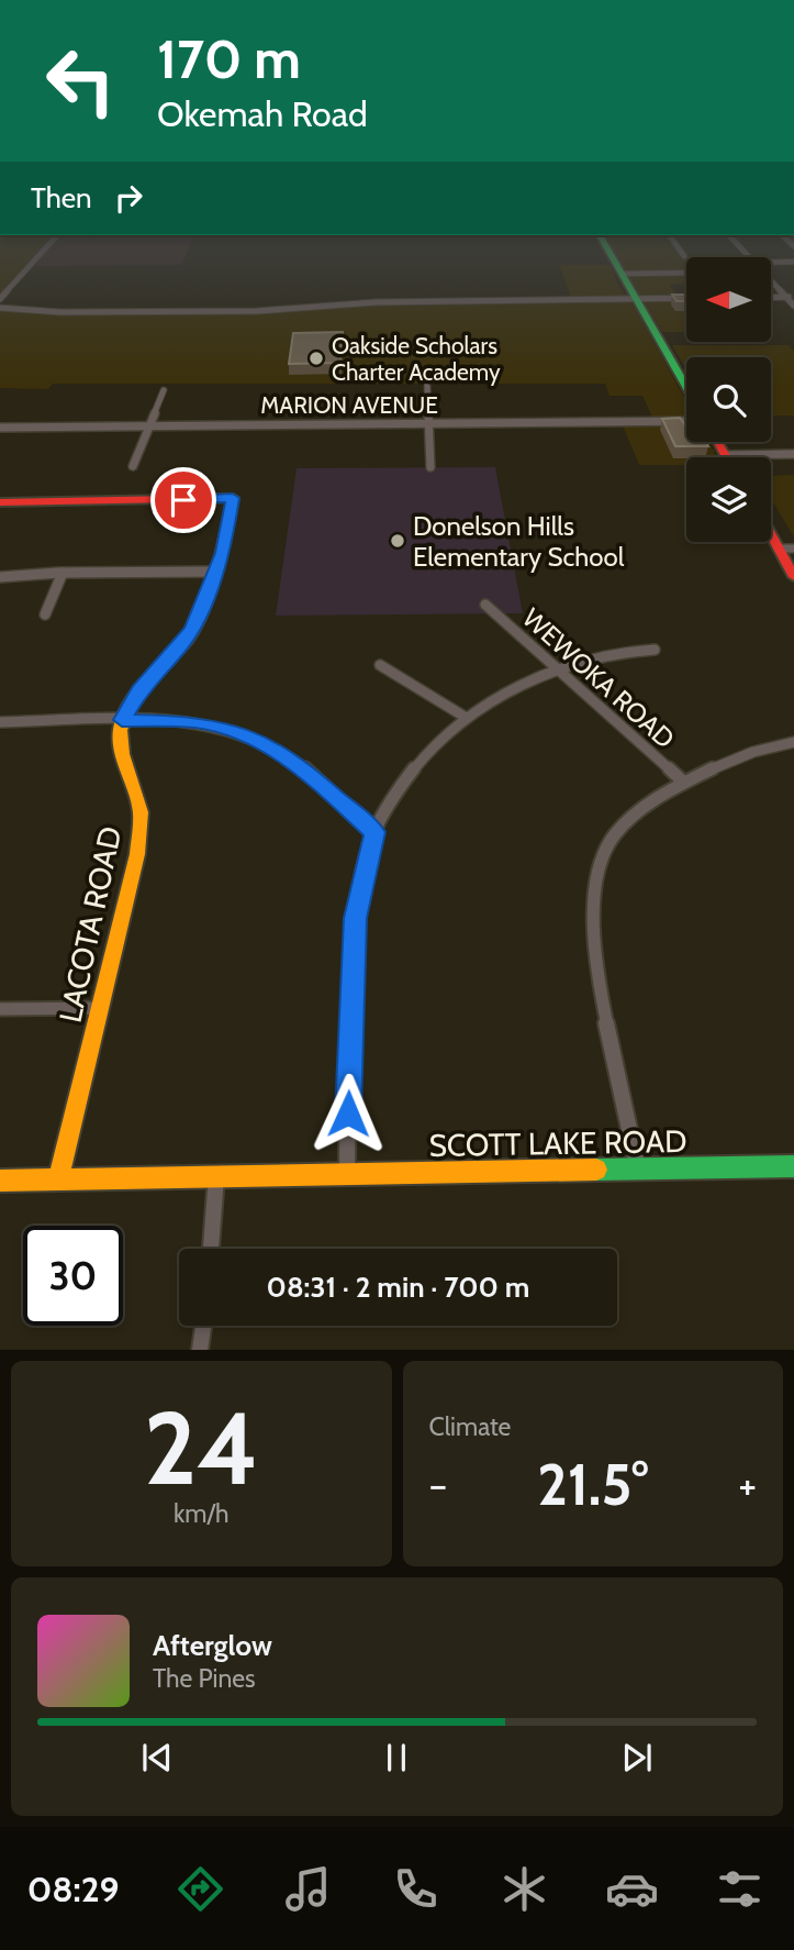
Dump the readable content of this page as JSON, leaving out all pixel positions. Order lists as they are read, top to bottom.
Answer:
{
  "streets": {
    "street": [
      "MARION AVENUE",
      "WEWOKA ROAD",
      "LACOTA ROAD",
      "SCOTT LAKE ROAD"
    ]
  },
  "crossings": [
    ["LACOTA ROAD", "SCOTT LAKE ROAD"]
  ],
  "places": ["Oakside Scholars Charter Academy", "Donelson Hills Elementary School"],
  "north": "left",
  "page": {
    "turn": ["170 m", "Okemah Road"],
    "then": "Then",
    "limit": "30",
    "trip": "08:31 · 2 min · 700 m",
    "tile": [
      ["24", "km/h"],
      "Climate"
    ],
    "heat": ["−", "21.5°", "+"],
    "song": ["Afterglow", "The Pines"],
    "tabs": "08:29"
  }
}
